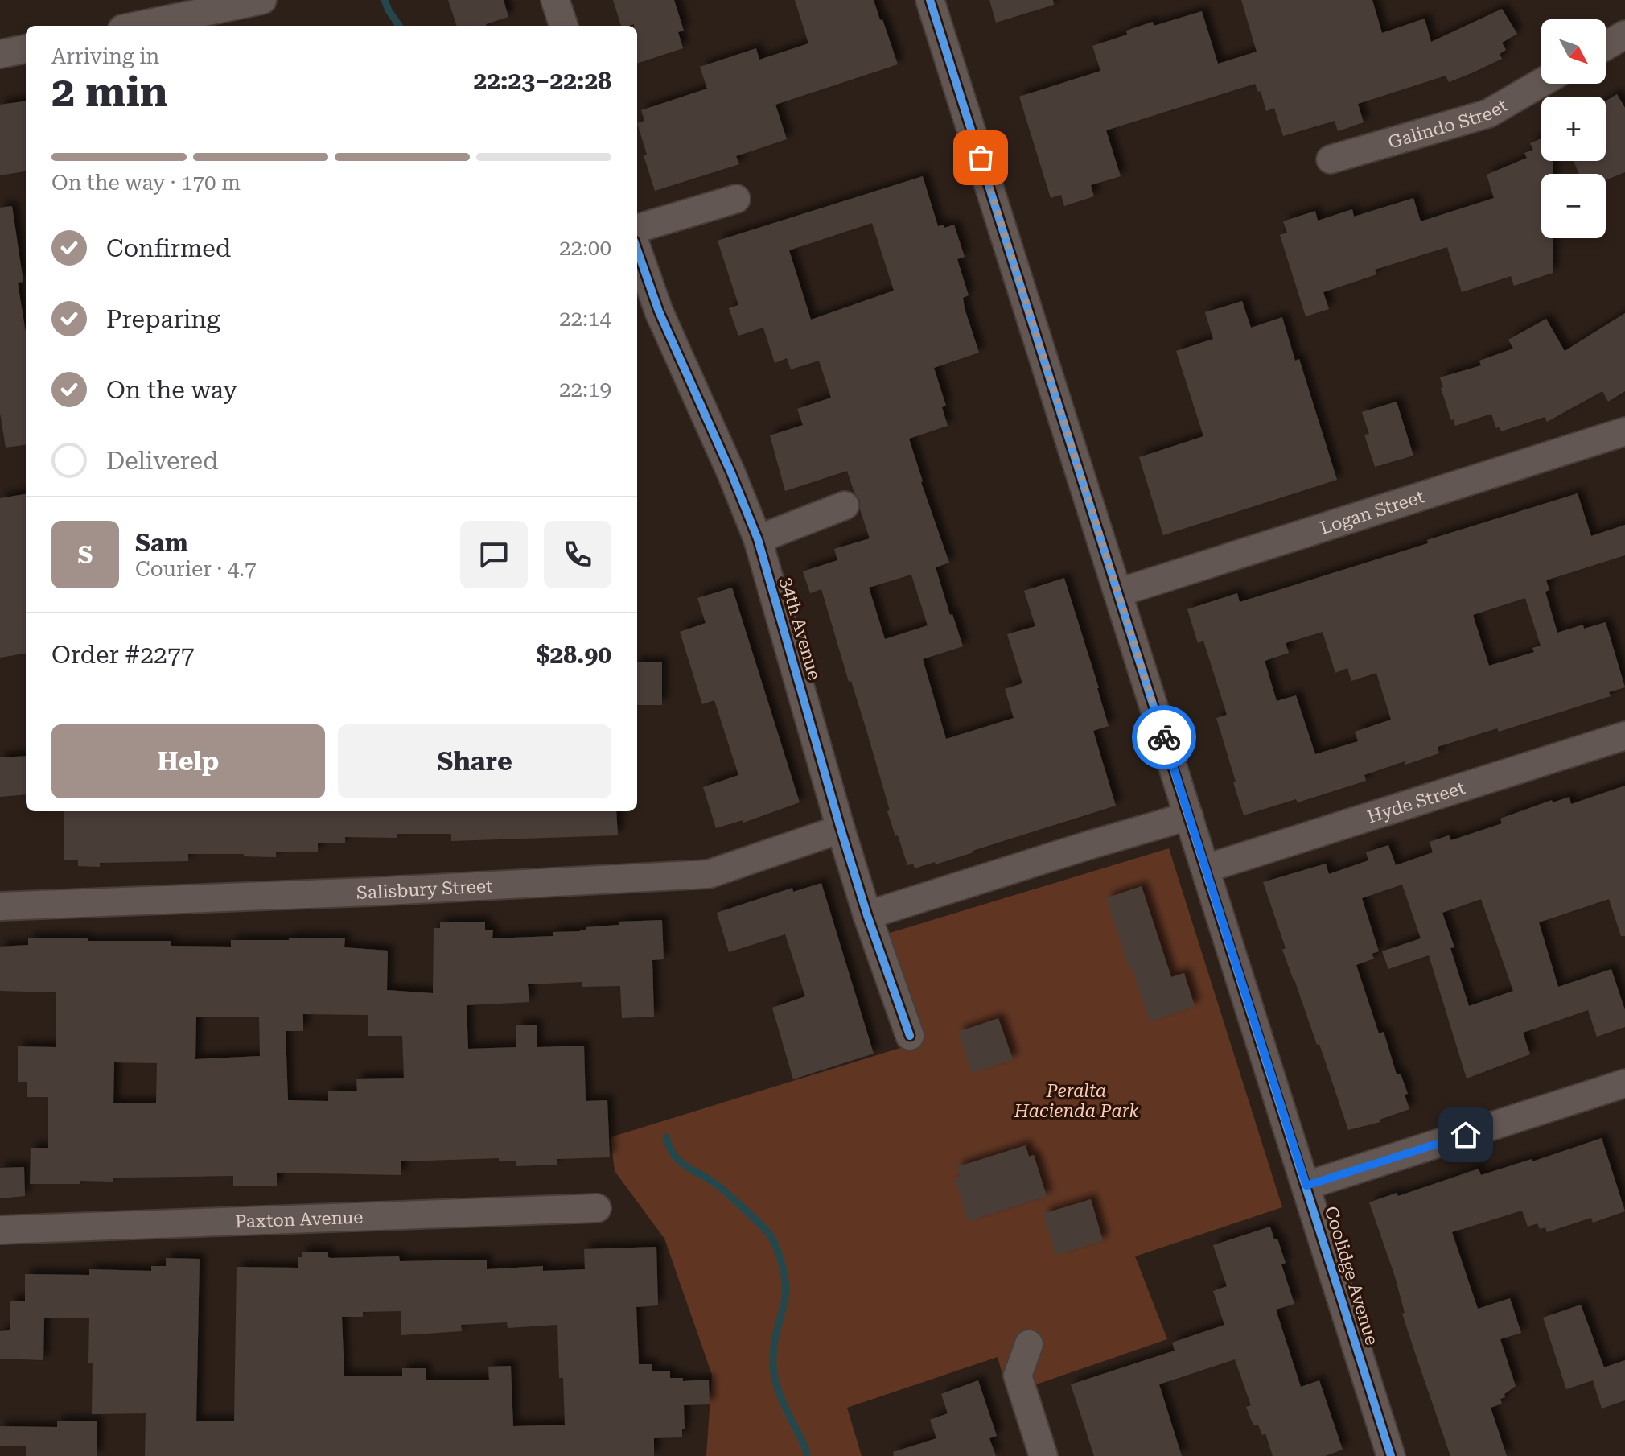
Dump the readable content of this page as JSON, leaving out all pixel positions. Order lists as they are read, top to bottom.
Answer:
{
  "streets": {
    "street": [
      "Galindo Street",
      "Logan Street",
      "34th Avenue",
      "Hyde Street",
      "Salisbury Street",
      "Paxton Avenue",
      "Coolidge Avenue"
    ]
  },
  "crossings": [
    ["Logan Street", "Coolidge Avenue"],
    ["34th Avenue", "Salisbury Street"],
    ["Hyde Street", "Coolidge Avenue"]
  ],
  "parks": ["Peralta Hacienda Park"],
  "north": "bottom right",
  "page": {
    "map_buttons": ["+", "−"],
    "heading": ["2 min", "Arriving in", "22:23–22:28"],
    "panel": [
      "Sam",
      "Courier · 4.7",
      "Order #2277",
      "$28.90"
    ],
    "bar": "On the way · 170 m",
    "list": [
      ["Confirmed", "22:00"],
      ["Preparing", "22:14"],
      ["On the way", "22:19"],
      "Delivered"
    ],
    "round": "S",
    "buttons": ["Help", "Share"]
  }
}
